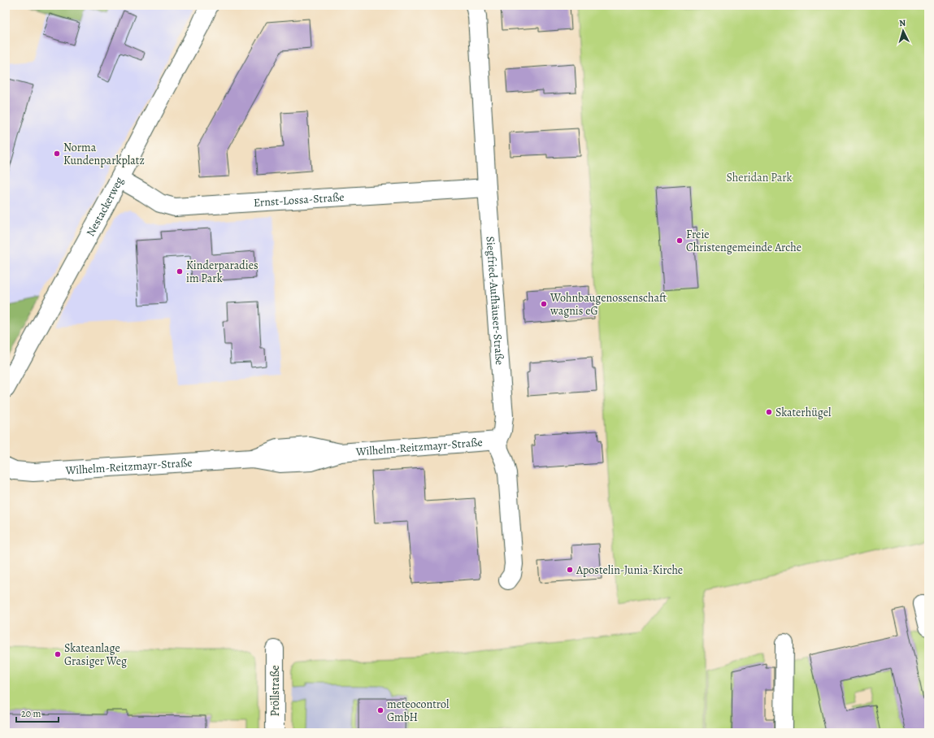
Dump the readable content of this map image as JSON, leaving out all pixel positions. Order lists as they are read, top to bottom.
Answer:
{
  "streets": {
    "street": [
      "Ernst-Lossa-Straße",
      "Nestackerweg",
      "Siegfried-Aufhäuser-Straße",
      "Wilhelm-Reitzmayr-Straße",
      "Pröllstraße"
    ]
  },
  "crossings": [
    ["Ernst-Lossa-Straße", "Nestackerweg"],
    ["Ernst-Lossa-Straße", "Siegfried-Aufhäuser-Straße"],
    ["Siegfried-Aufhäuser-Straße", "Wilhelm-Reitzmayr-Straße"]
  ],
  "parks": ["Sheridan Park"],
  "places": [
    "Norma Kundenparkplatz",
    "Freie Christengemeinde Arche",
    "Kinderparadies im Park",
    "Wohnbaugenossenschaft wagnis eG",
    "Skaterhügel",
    "Apostelin-Junia-Kirche",
    "Skateanlage Grasiger Weg",
    "meteocontrol GmbH"
  ],
  "scale_bar": "20 m",
  "north": "top"
}
